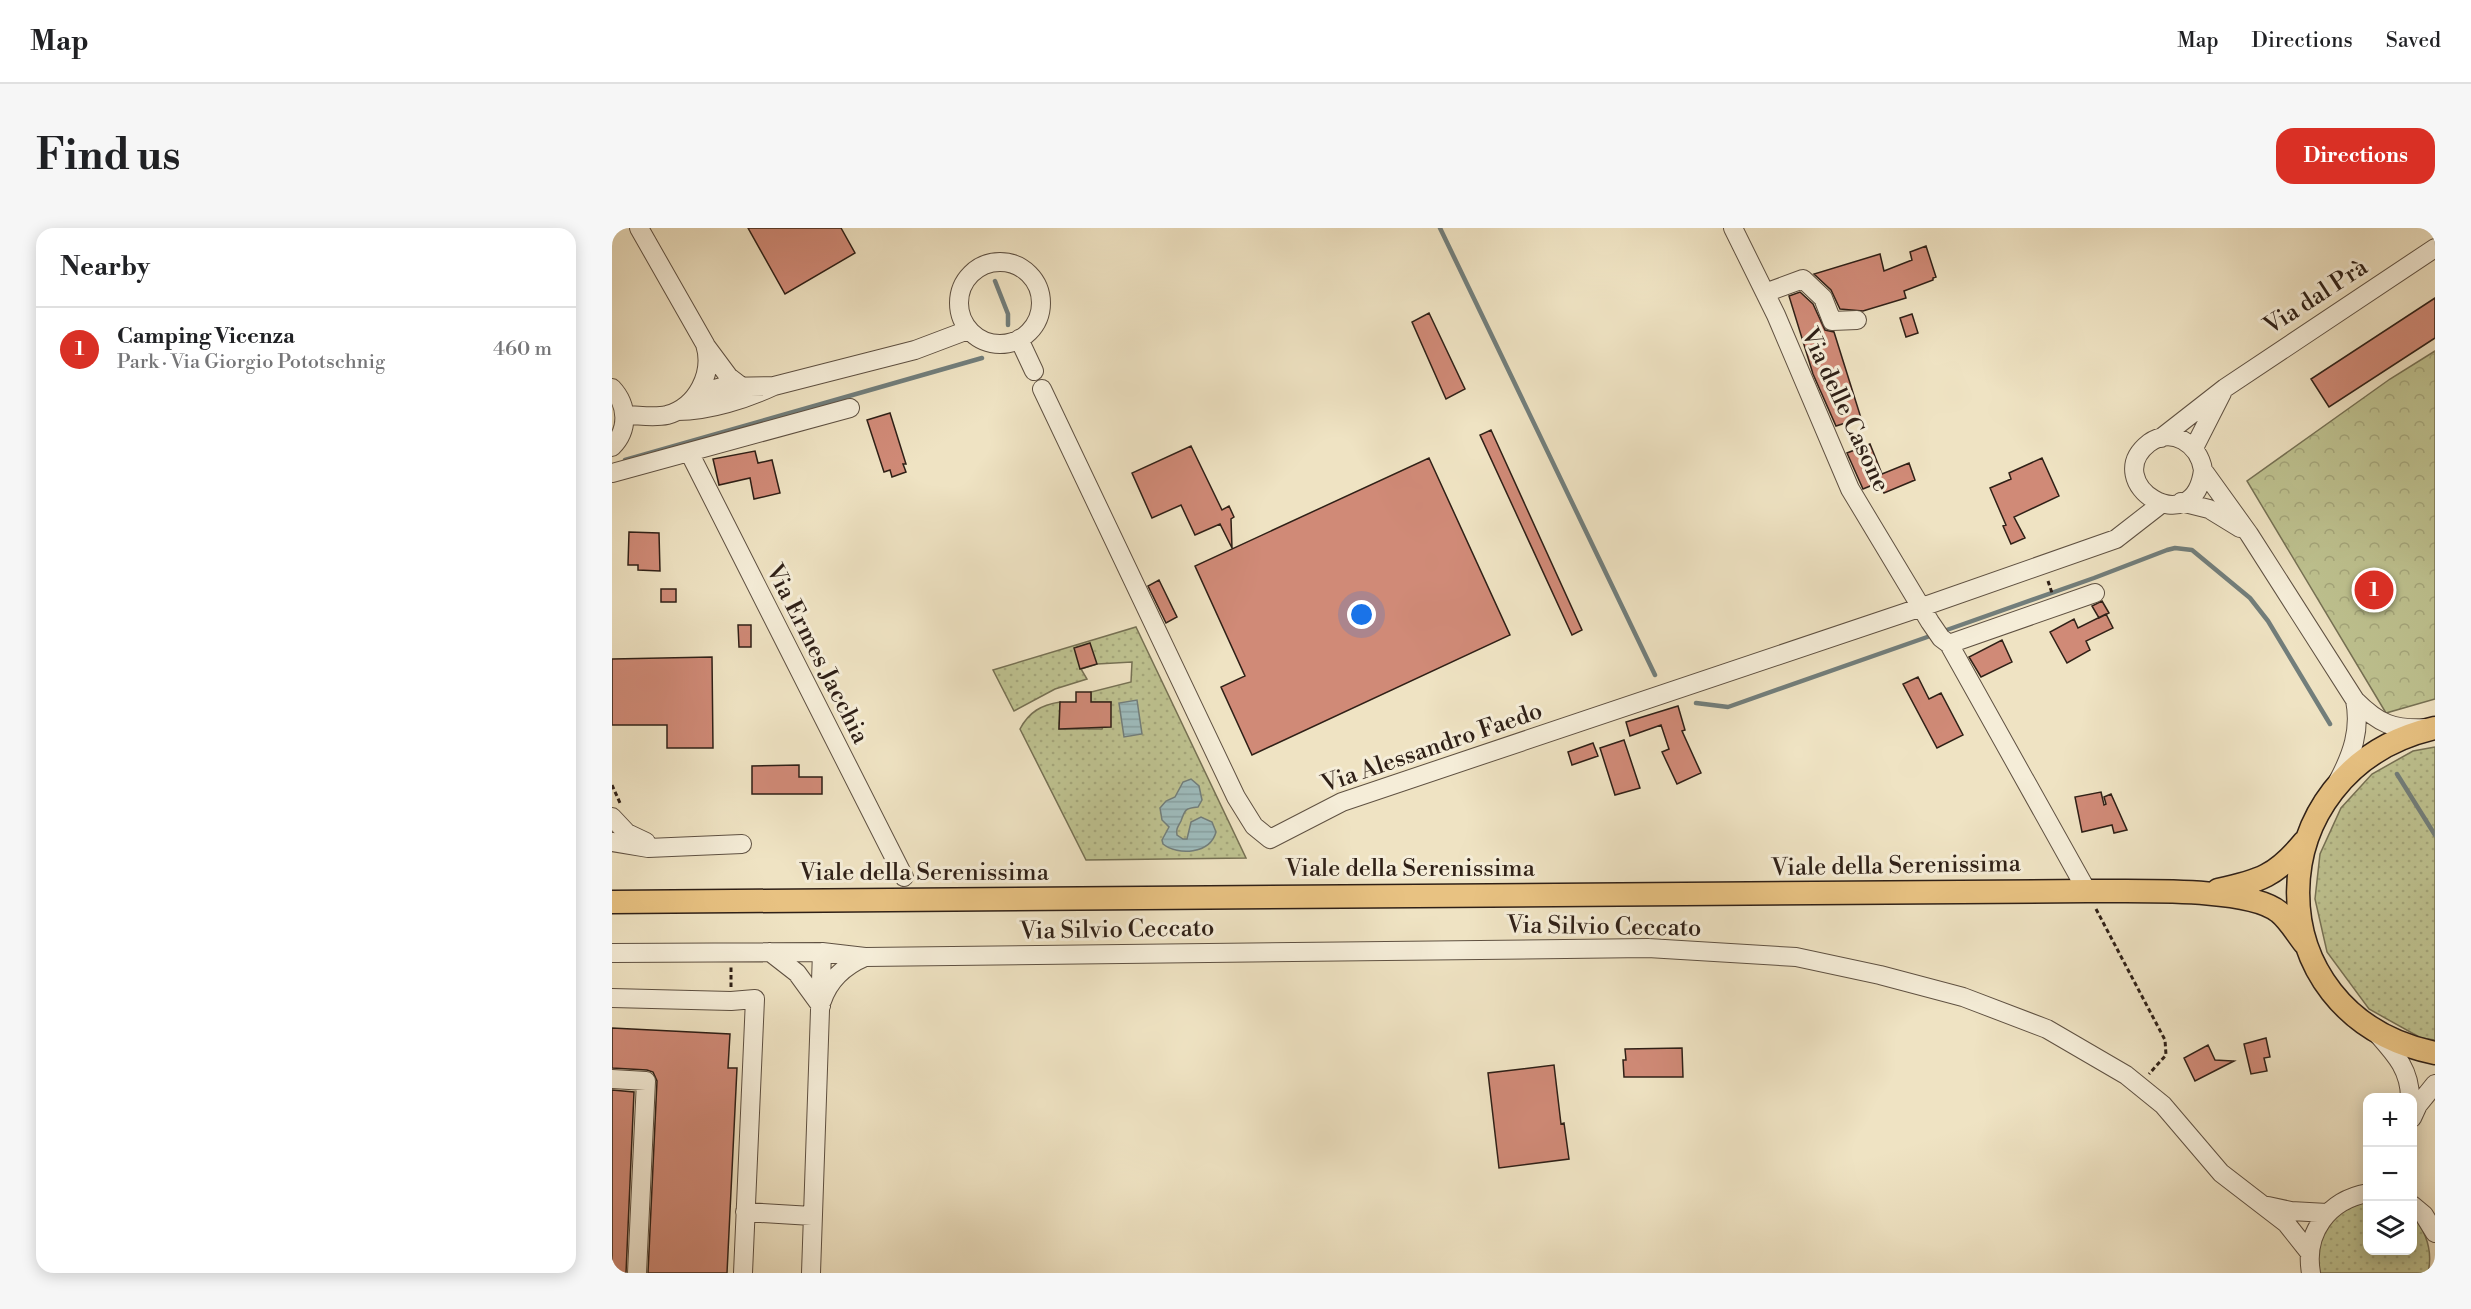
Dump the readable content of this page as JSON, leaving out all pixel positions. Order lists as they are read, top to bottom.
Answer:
{
  "streets": {
    "main road": ["Viale della Serenissima"],
    "street": [
      "Via dal Prà",
      "Via delle Casone",
      "Via Ermes Jacchia",
      "Via Alessandro Faedo",
      "Via Silvio Ceccato"
    ]
  },
  "crossings": [
    ["Via delle Casone", "Via Alessandro Faedo"],
    ["Via delle Casone", "Viale della Serenissima"]
  ],
  "page": {
    "header": "Map",
    "nav": ["Map", "Directions", "Saved"],
    "buttons": "Directions",
    "title": "Find us",
    "heading": "Nearby",
    "list": [
      {
        "mark": "1",
        "name": "Camping Vicenza",
        "note": "Park · Via Giorgio Pototschnig",
        "value": "460 m"
      }
    ],
    "pins": "1",
    "map_buttons": ["+", "−"]
  }
}
